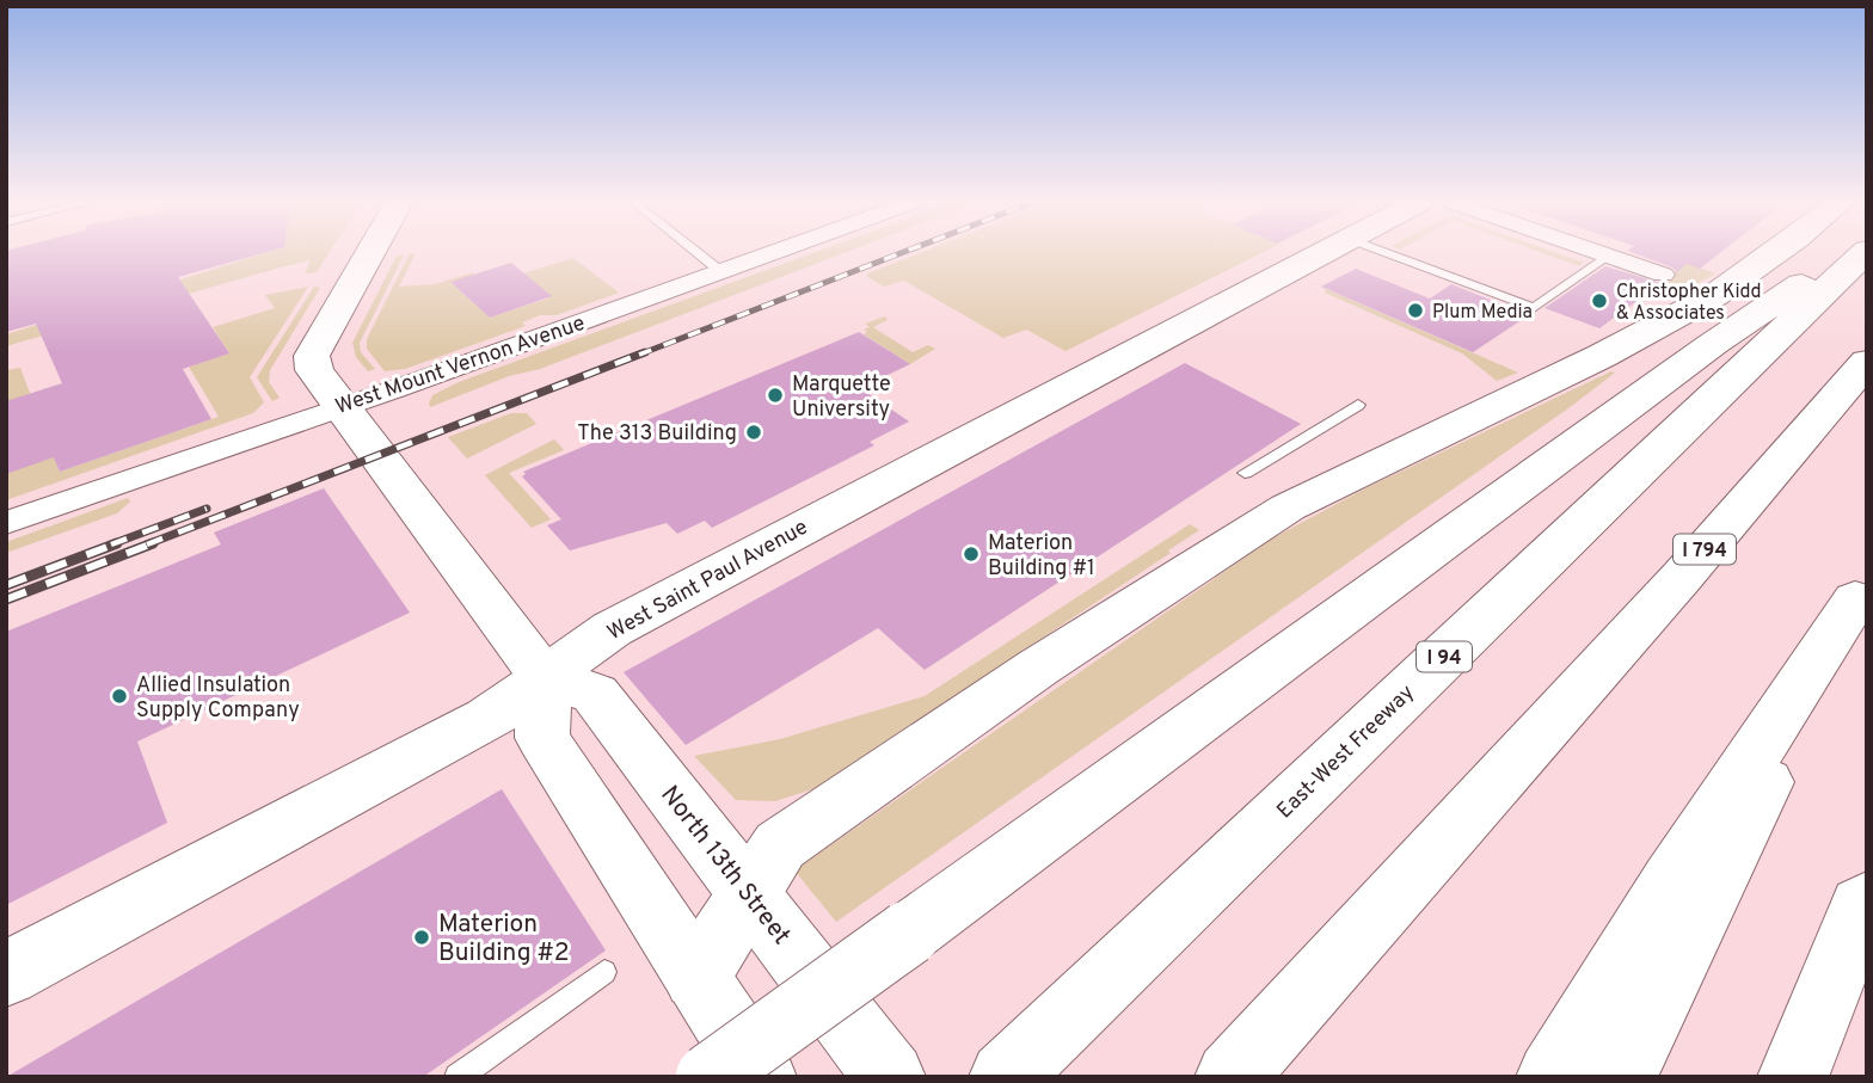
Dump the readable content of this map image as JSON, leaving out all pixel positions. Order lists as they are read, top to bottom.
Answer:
{
  "streets": {
    "main road": [
      "I 794",
      "West Saint Paul Avenue",
      "I 94",
      "East-West Freeway",
      "North 13th Street"
    ],
    "street": ["West Mount Vernon Avenue"]
  },
  "crossings": [
    ["West Saint Paul Avenue", "North 13th Street"]
  ],
  "places": [
    "Christopher Kidd & Associates",
    "Plum Media",
    "Marquette University",
    "The 313 Building",
    "Materion Building #1",
    "Allied Insulation Supply Company",
    "Materion Building #2"
  ]
}
